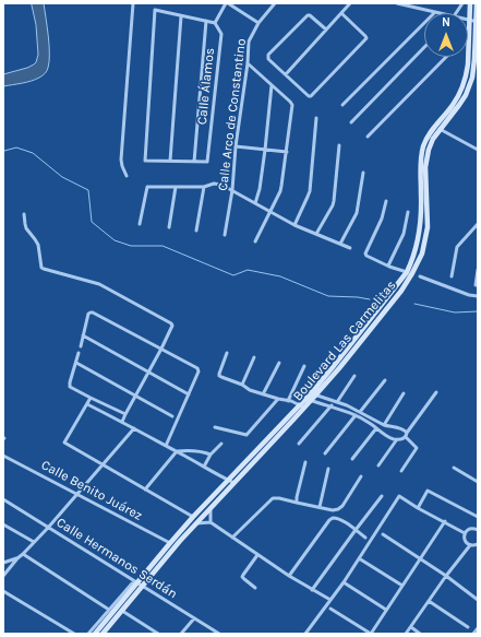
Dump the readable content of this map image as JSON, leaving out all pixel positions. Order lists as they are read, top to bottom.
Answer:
{
  "streets": {
    "main road": ["Boulevard Las Carmelitas"],
    "street": [
      "Calle Álamos",
      "Calle Arco de Constantino",
      "Calle Benito Juárez",
      "Calle Hermanos Serdán"
    ]
  },
  "crossings": [
    ["Boulevard Las Carmelitas", "Calle Benito Juárez"],
    ["Boulevard Las Carmelitas", "Calle Hermanos Serdán"]
  ],
  "north": "top"
}
